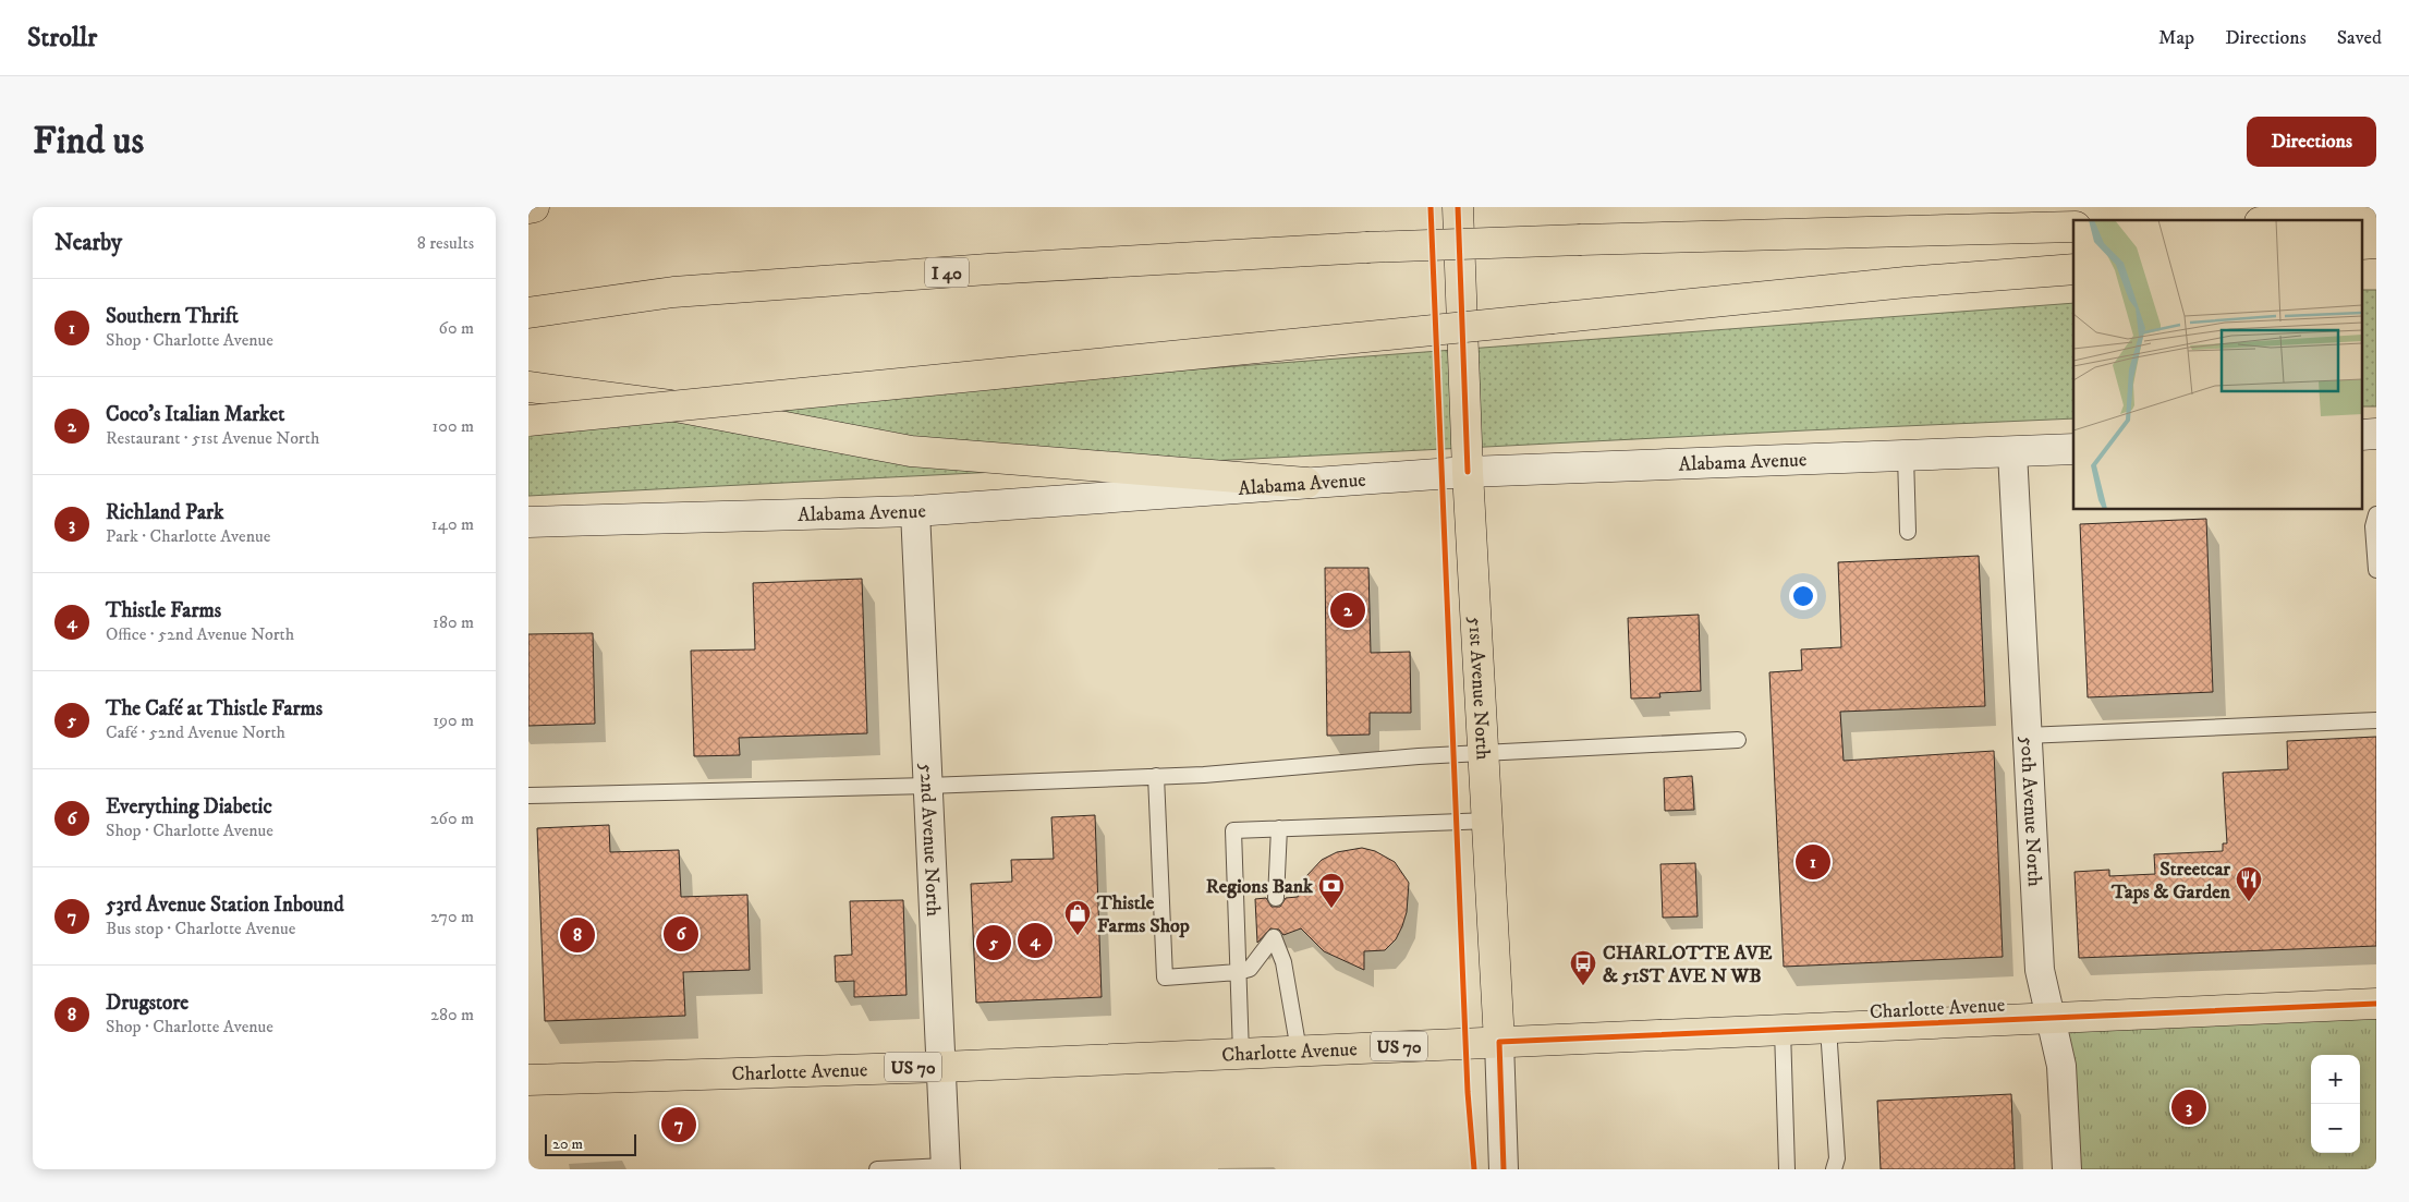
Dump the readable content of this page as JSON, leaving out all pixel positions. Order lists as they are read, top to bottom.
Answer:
{
  "streets": {
    "main road": [
      "I 40",
      "Alabama Avenue",
      "51st Avenue North",
      "Charlotte Avenue",
      "US 70"
    ],
    "street": ["50th Avenue North", "52nd Avenue North"]
  },
  "crossings": [
    ["Alabama Avenue", "51st Avenue North"],
    ["Alabama Avenue", "50th Avenue North"],
    ["Alabama Avenue", "52nd Avenue North"],
    ["51st Avenue North", "Charlotte Avenue"],
    ["50th Avenue North", "Charlotte Avenue"],
    ["52nd Avenue North", "Charlotte Avenue"]
  ],
  "places": {
    "restaurant": ["Streetcar Taps & Garden"],
    "bank": ["Regions Bank"],
    "shop": ["Thistle Farms Shop"],
    "bus stop": ["CHARLOTTE AVE & 51ST AVE N WB"]
  },
  "scale_bar": "20 m",
  "page": {
    "header": "Strollr",
    "nav": ["Map", "Directions", "Saved"],
    "buttons": "Directions",
    "title": "Find us",
    "heading": ["Nearby", "8 results"],
    "list": [
      {
        "mark": "1",
        "name": "Southern Thrift",
        "note": "Shop · Charlotte Avenue",
        "value": "60 m"
      },
      {
        "mark": "2",
        "name": "Coco's Italian Market",
        "note": "Restaurant · 51st Avenue North",
        "value": "100 m"
      },
      {
        "mark": "3",
        "name": "Richland Park",
        "note": "Park · Charlotte Avenue",
        "value": "140 m"
      },
      {
        "mark": "4",
        "name": "Thistle Farms",
        "note": "Office · 52nd Avenue North",
        "value": "180 m"
      },
      {
        "mark": "5",
        "name": "The Café at Thistle Farms",
        "note": "Café · 52nd Avenue North",
        "value": "190 m"
      },
      {
        "mark": "6",
        "name": "Everything Diabetic",
        "note": "Shop · Charlotte Avenue",
        "value": "260 m"
      },
      {
        "mark": "7",
        "name": "53rd Avenue Station Inbound",
        "note": "Bus stop · Charlotte Avenue",
        "value": "270 m"
      },
      {
        "mark": "8",
        "name": "Drugstore",
        "note": "Shop · Charlotte Avenue",
        "value": "280 m"
      }
    ],
    "pins": [
      "2",
      "1",
      "6",
      "8",
      "4",
      "5",
      "3",
      "7"
    ],
    "map_buttons": ["+", "−"],
    "scale": "20 m"
  }
}
